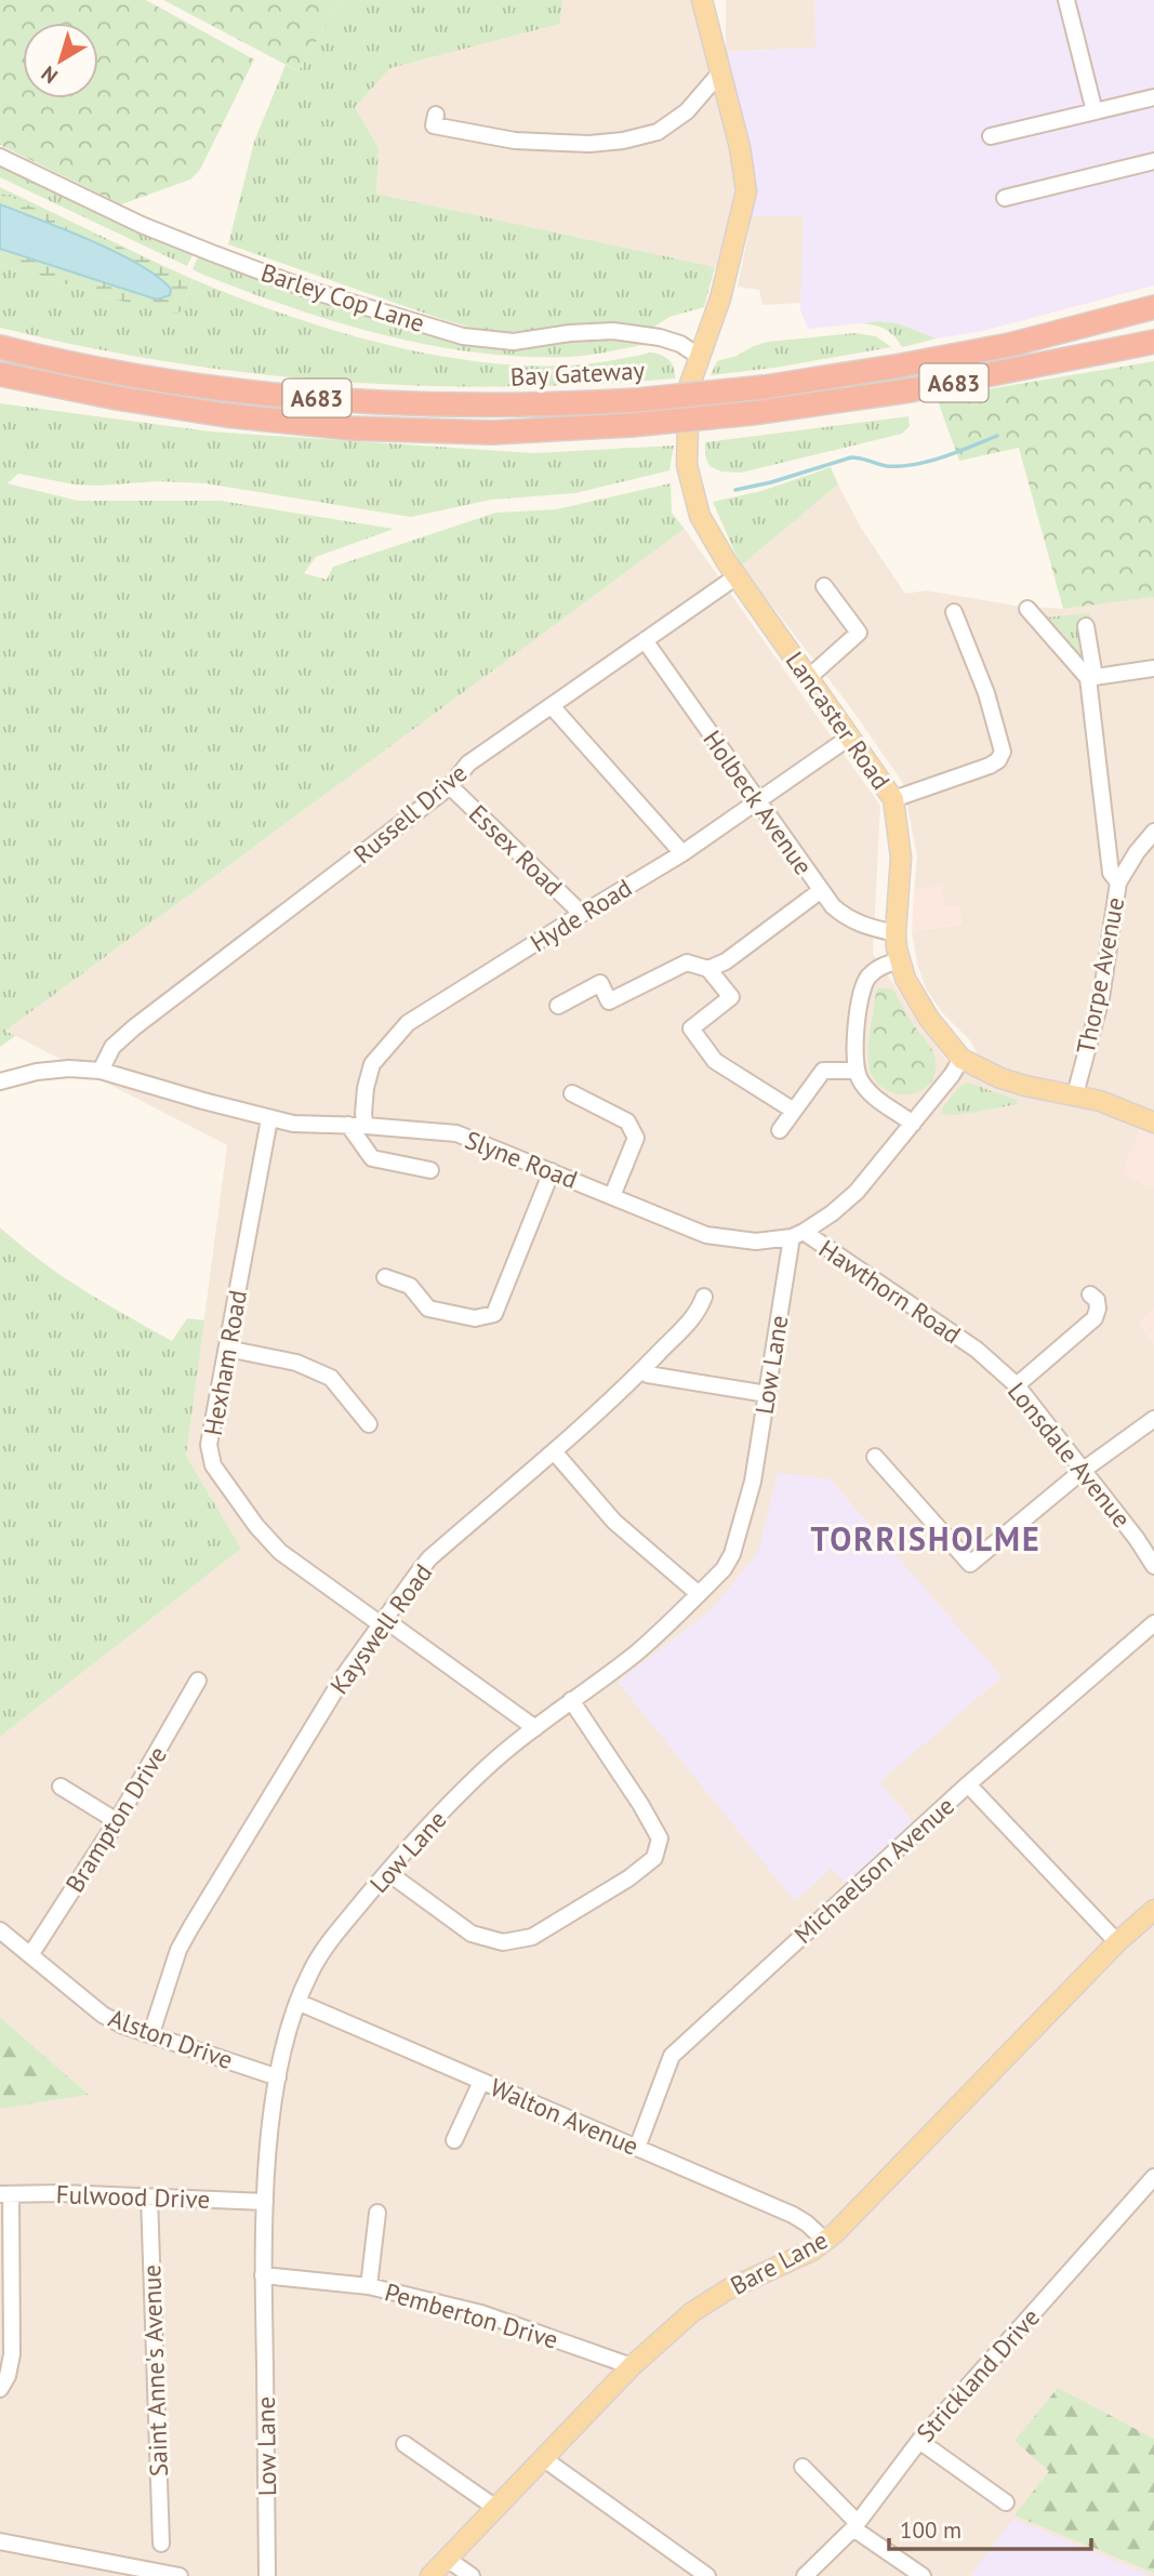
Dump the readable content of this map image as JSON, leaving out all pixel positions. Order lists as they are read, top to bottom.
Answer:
{
  "streets": {
    "highway": ["Bay Gateway", "A683"],
    "main road": ["Lancaster Road", "Bare Lane"],
    "street": [
      "Barley Cop Lane",
      "Holbeck Avenue",
      "Russell Drive",
      "Essex Road",
      "Hyde Road",
      "Thorpe Avenue",
      "Slyne Road",
      "Hawthorn Road",
      "Hexham Road",
      "Low Lane",
      "Lonsdale Avenue",
      "Kayswell Road",
      "Brampton Drive",
      "Michaelson Avenue",
      "Alston Drive",
      "Walton Avenue",
      "Fulwood Drive",
      "Pemberton Drive",
      "Saint Anne's Avenue",
      "Strickland Drive"
    ]
  },
  "crossings": [
    ["Barley Cop Lane", "Lancaster Road"],
    ["Lancaster Road", "Holbeck Avenue"],
    ["Lancaster Road", "Russell Drive"],
    ["Lancaster Road", "Hyde Road"],
    ["Lancaster Road", "Thorpe Avenue"],
    ["Lancaster Road", "Slyne Road"],
    ["Holbeck Avenue", "Russell Drive"],
    ["Holbeck Avenue", "Hyde Road"],
    ["Russell Drive", "Essex Road"],
    ["Russell Drive", "Slyne Road"],
    ["Essex Road", "Hyde Road"],
    ["Hyde Road", "Slyne Road"],
    ["Slyne Road", "Hawthorn Road"],
    ["Slyne Road", "Hexham Road"],
    ["Slyne Road", "Low Lane"],
    ["Hawthorn Road", "Low Lane"],
    ["Hawthorn Road", "Lonsdale Avenue"],
    ["Hexham Road", "Low Lane"],
    ["Hexham Road", "Kayswell Road"],
    ["Low Lane", "Alston Drive"],
    ["Low Lane", "Walton Avenue"],
    ["Low Lane", "Fulwood Drive"],
    ["Low Lane", "Pemberton Drive"],
    ["Kayswell Road", "Alston Drive"],
    ["Brampton Drive", "Alston Drive"],
    ["Michaelson Avenue", "Walton Avenue"],
    ["Walton Avenue", "Bare Lane"],
    ["Fulwood Drive", "Saint Anne's Avenue"],
    ["Bare Lane", "Pemberton Drive"]
  ],
  "districts": ["TORRISHOLME"],
  "scale_bar": "100 m",
  "north": "bottom left"
}
